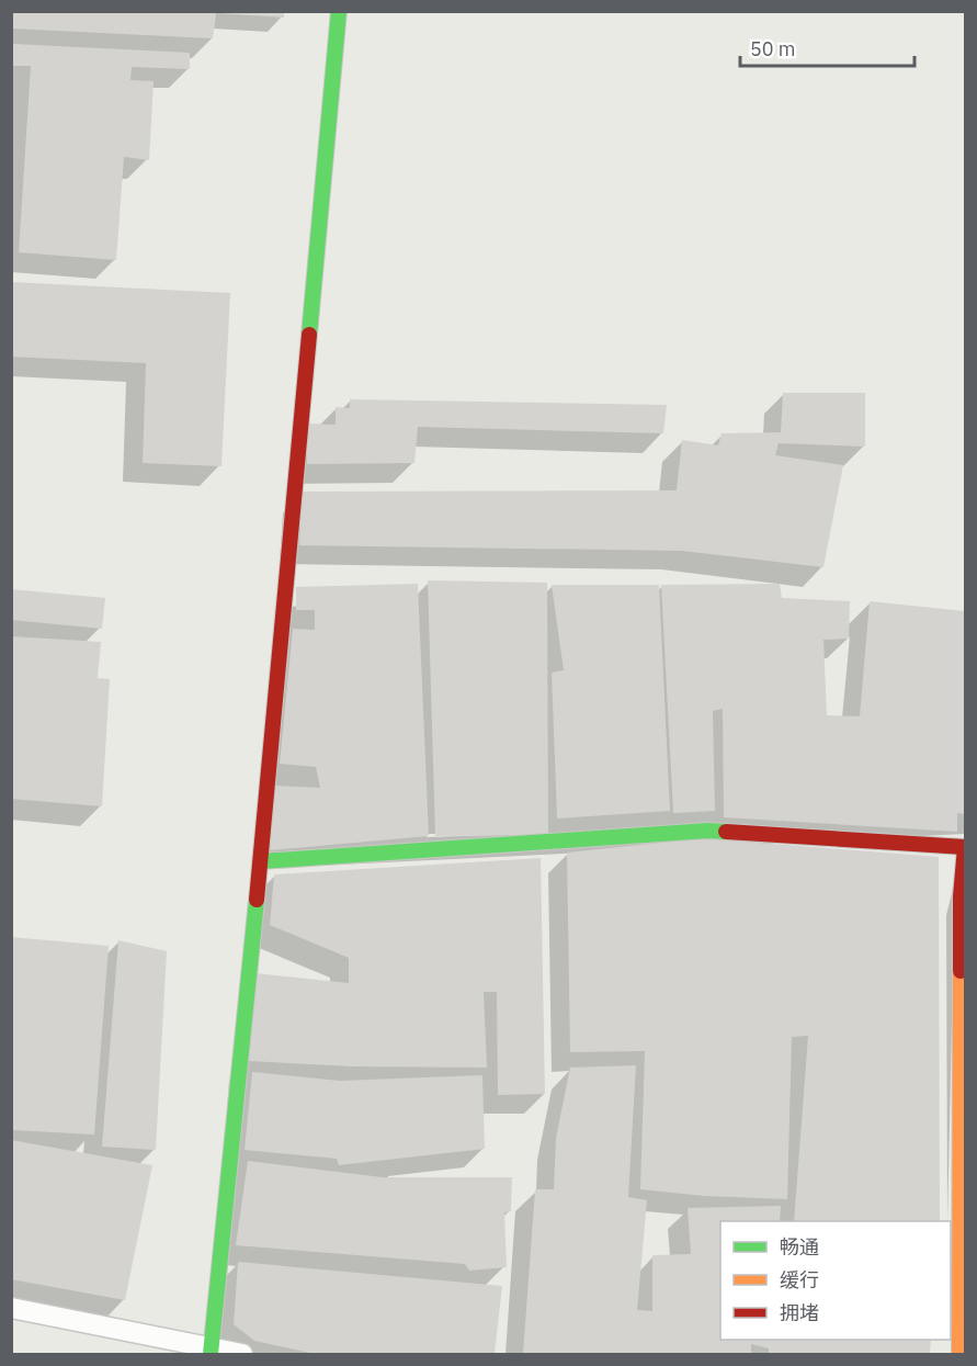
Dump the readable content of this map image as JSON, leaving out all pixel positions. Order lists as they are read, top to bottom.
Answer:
{
  "legend": ["畅通", "缓行", "拥堵"],
  "scale_bar": "50 m"
}
